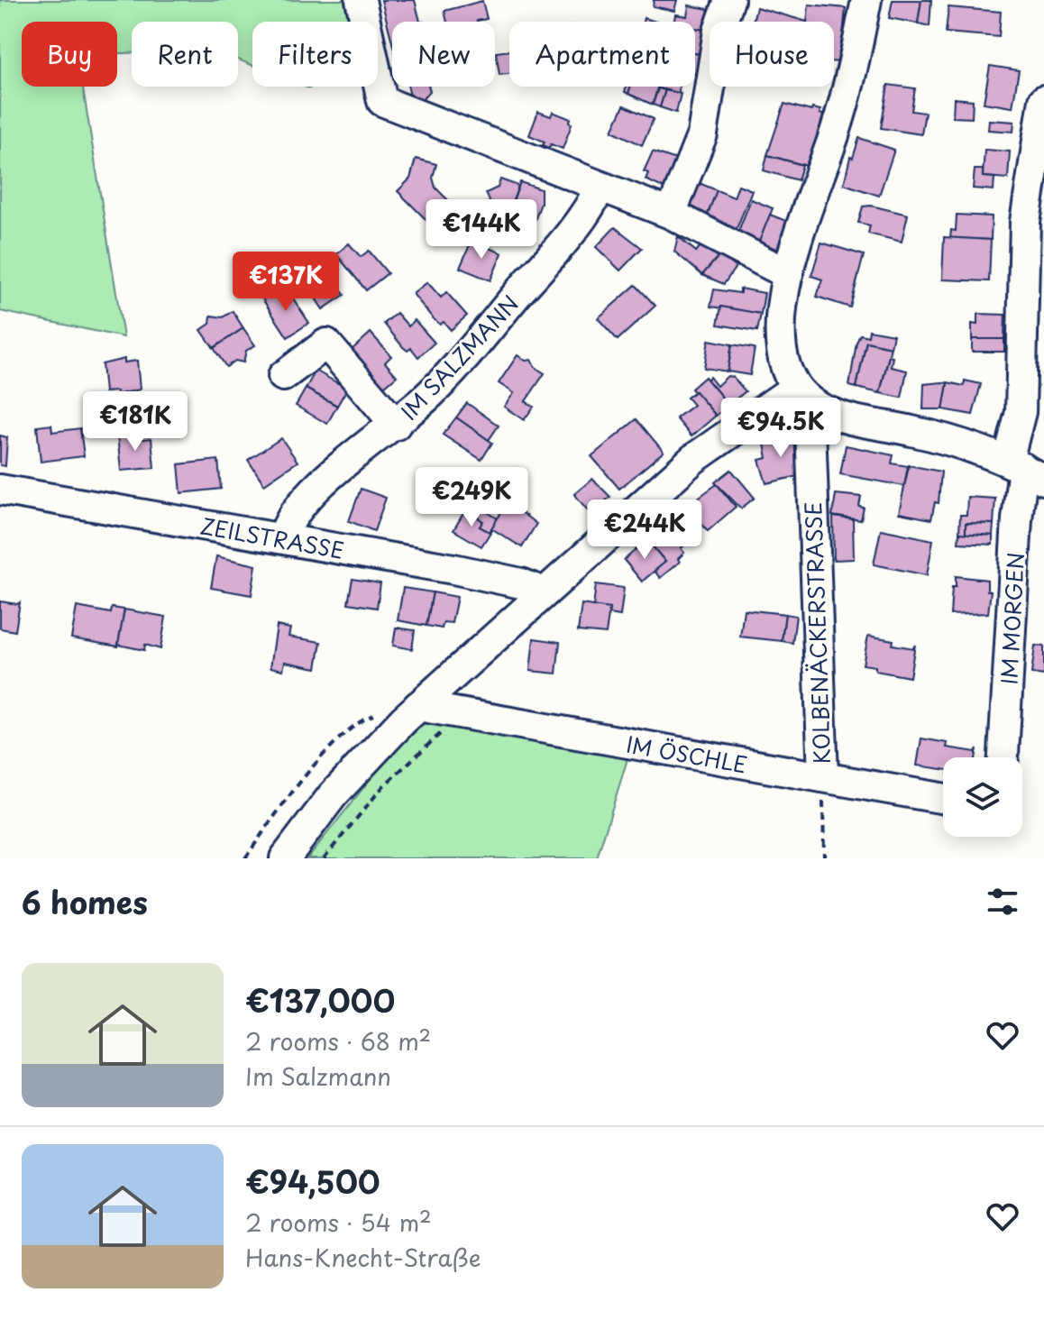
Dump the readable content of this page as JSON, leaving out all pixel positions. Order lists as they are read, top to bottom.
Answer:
{
  "streets": {
    "street": [
      "IM SALZMANN",
      "ZEILSTRASSE",
      "IM MORGEN",
      "KOLBENÄCKERSTRASSE",
      "IM ÖSCHLE"
    ]
  },
  "crossings": [
    ["IM SALZMANN", "ZEILSTRASSE"],
    ["KOLBENÄCKERSTRASSE", "IM ÖSCHLE"]
  ],
  "page": {
    "chip": [
      "Buy",
      "Rent",
      "Filters",
      "New",
      "Apartment",
      "House"
    ],
    "price": [
      "€144K",
      "€137K",
      "€181K",
      "€94.5K",
      "€249K",
      "€244K"
    ],
    "heading": "6 homes",
    "list": [
      {
        "name": "€137,000",
        "note": "2 rooms · 68 m² · Im Salzmann"
      },
      {
        "name": "€94,500",
        "note": "2 rooms · 54 m² · Hans-Knecht-Straße"
      }
    ]
  }
}
